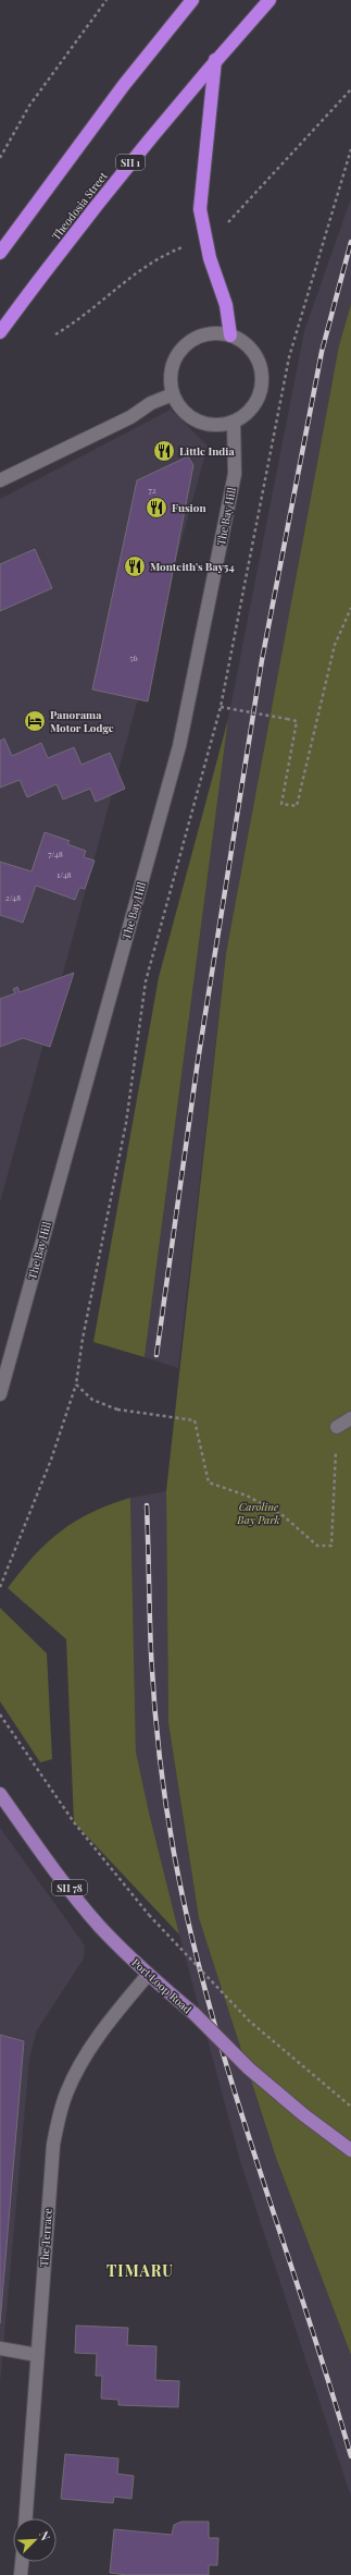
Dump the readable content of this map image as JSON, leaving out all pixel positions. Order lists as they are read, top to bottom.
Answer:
{
  "streets": {
    "highway": ["SH 1", "Theodosia Street"],
    "main road": ["SH 78", "Port Loop Road"],
    "street": ["The Bay Hill", "The Terrace"]
  },
  "crossings": [
    ["Port Loop Road", "The Terrace"]
  ],
  "districts": ["TIMARU"],
  "parks": ["Caroline Bay Park"],
  "places": {
    "restaurant": ["Little India", "Fusion", "Monteith's Bay54"],
    "hotel": ["Panorama Motor Lodge"]
  },
  "house_numbers": [
    "72",
    "56",
    "7/48",
    "1/48",
    "2/48"
  ],
  "north": "top right"
}
